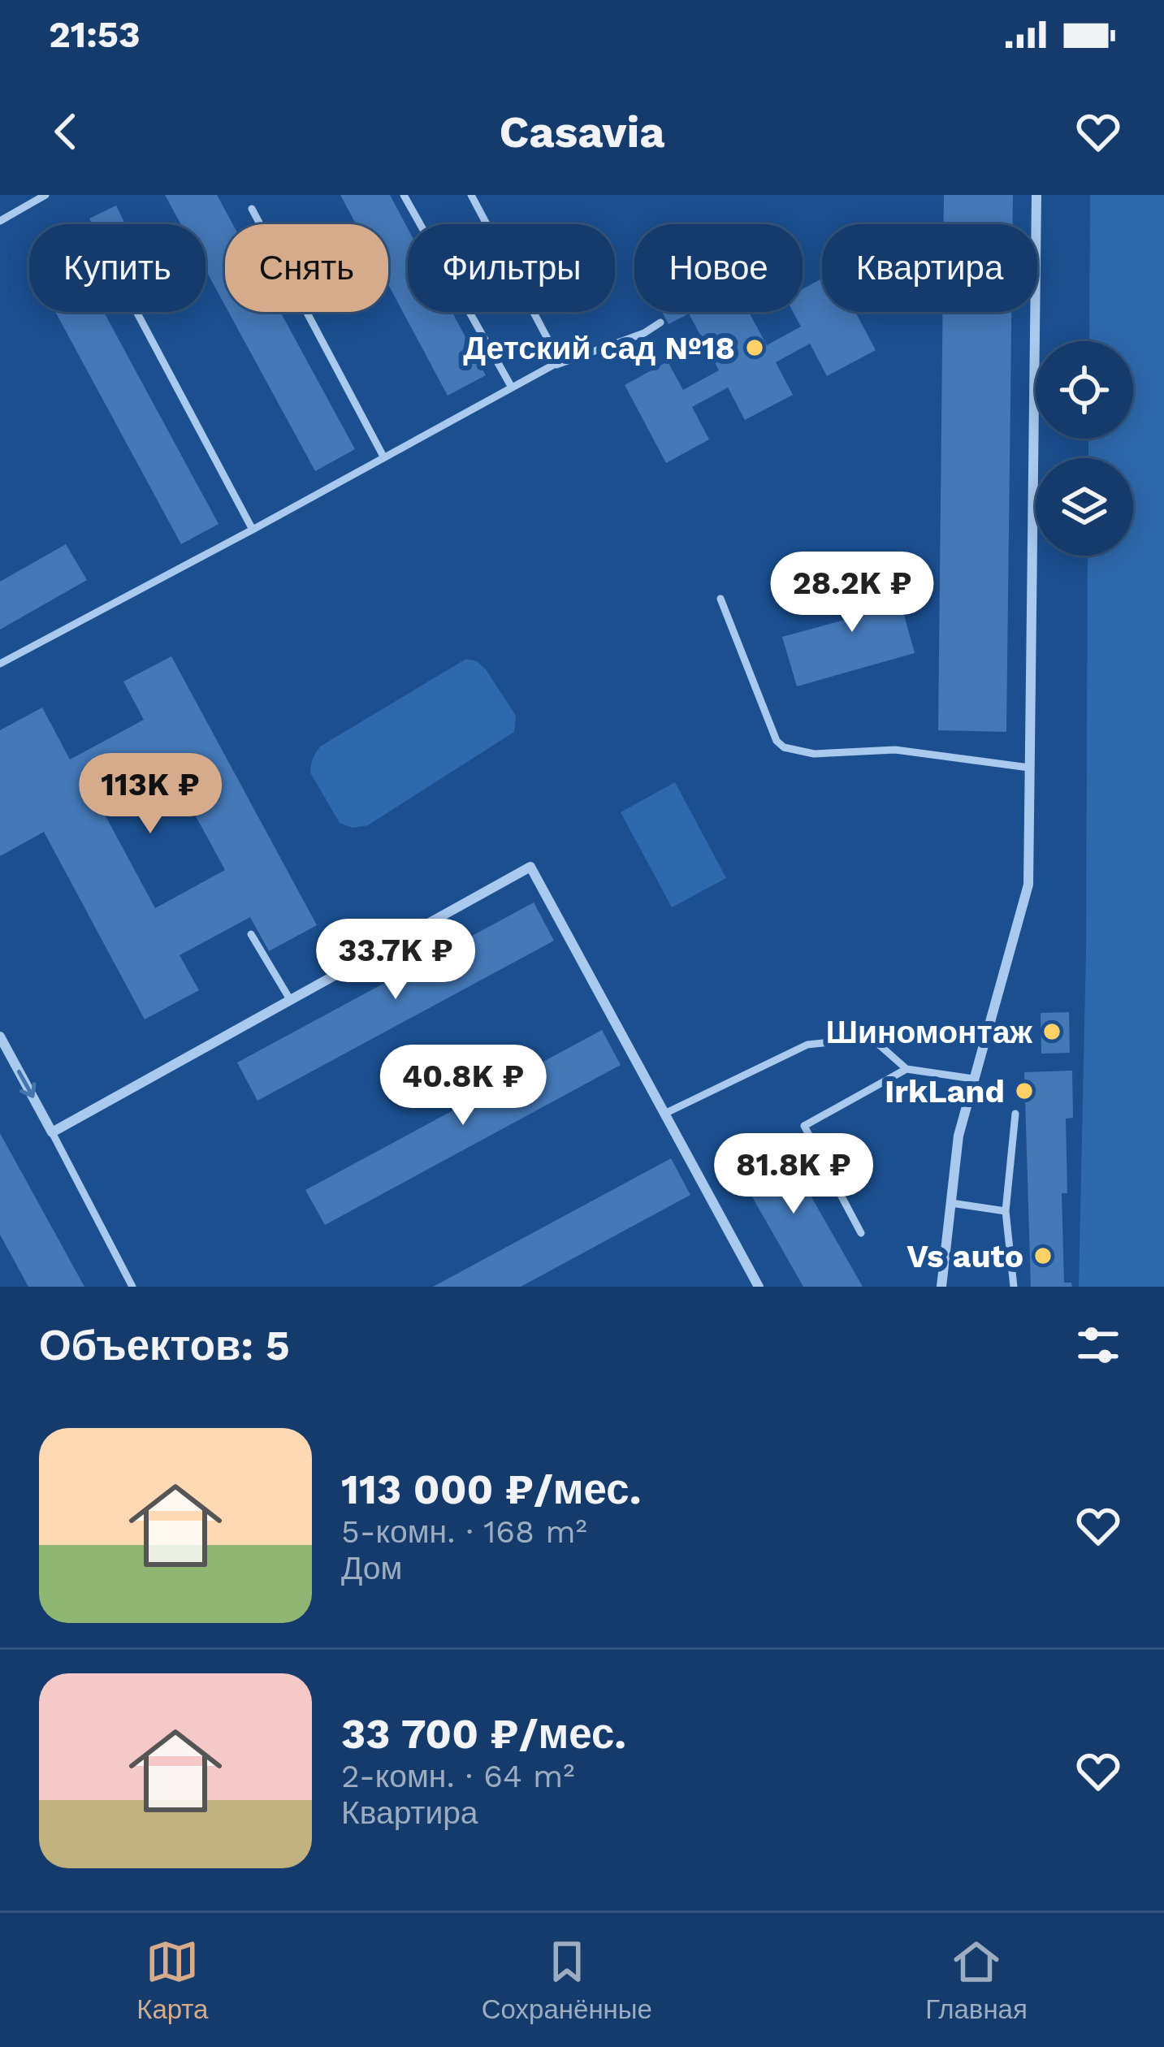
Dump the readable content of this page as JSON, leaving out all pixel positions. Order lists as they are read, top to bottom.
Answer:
{
  "places": [
    "Детский сад №18",
    "Шиномонтаж",
    "IrkLand",
    "Vs auto"
  ],
  "page": {
    "status": "21:53",
    "header": "Casavia",
    "chip": [
      "Купить",
      "Снять",
      "Фильтры",
      "Новое",
      "Квартира"
    ],
    "price": [
      "28.2K ₽",
      "113K ₽",
      "33.7K ₽",
      "40.8K ₽",
      "81.8K ₽"
    ],
    "heading": "Объектов: 5",
    "list": [
      {
        "name": "113 000 ₽/мес.",
        "note": "5-комн. · 168 m² · Дом"
      },
      {
        "name": "33 700 ₽/мес.",
        "note": "2-комн. · 64 m² · Квартира"
      }
    ],
    "tabs": ["Карта", "Сохранённые", "Главная"]
  }
}
